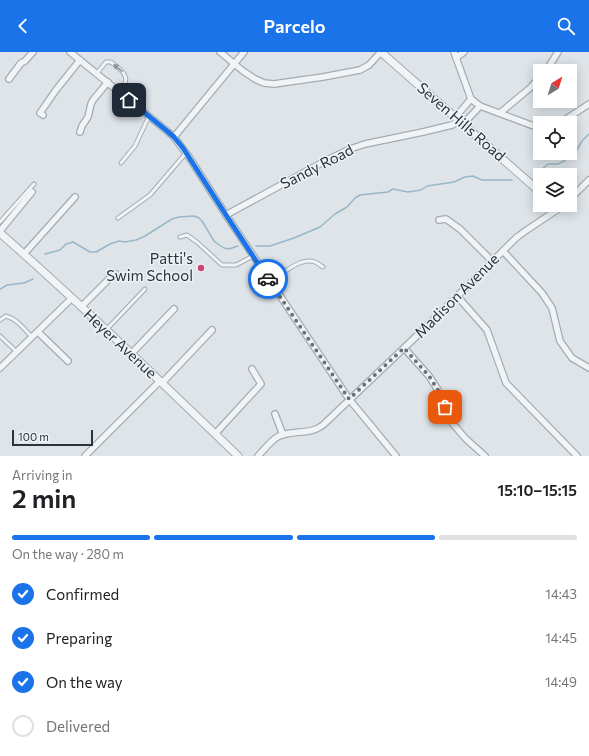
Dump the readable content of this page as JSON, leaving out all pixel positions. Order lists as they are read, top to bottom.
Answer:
{
  "streets": {
    "street": [
      "Seven Hills Road",
      "Sandy Road",
      "Madison Avenue",
      "Heyer Avenue"
    ]
  },
  "crossings": [
    ["Seven Hills Road", "Sandy Road"]
  ],
  "places": ["Patti's Swim School"],
  "scale_bar": "100 m",
  "north": "top right",
  "page": {
    "header": "Parcelo",
    "scale": "100 m",
    "heading": ["2 min", "Arriving in", "15:10–15:15"],
    "bar": "On the way · 280 m",
    "list": [
      ["Confirmed", "14:43"],
      ["Preparing", "14:45"],
      ["On the way", "14:49"],
      "Delivered"
    ]
  }
}
